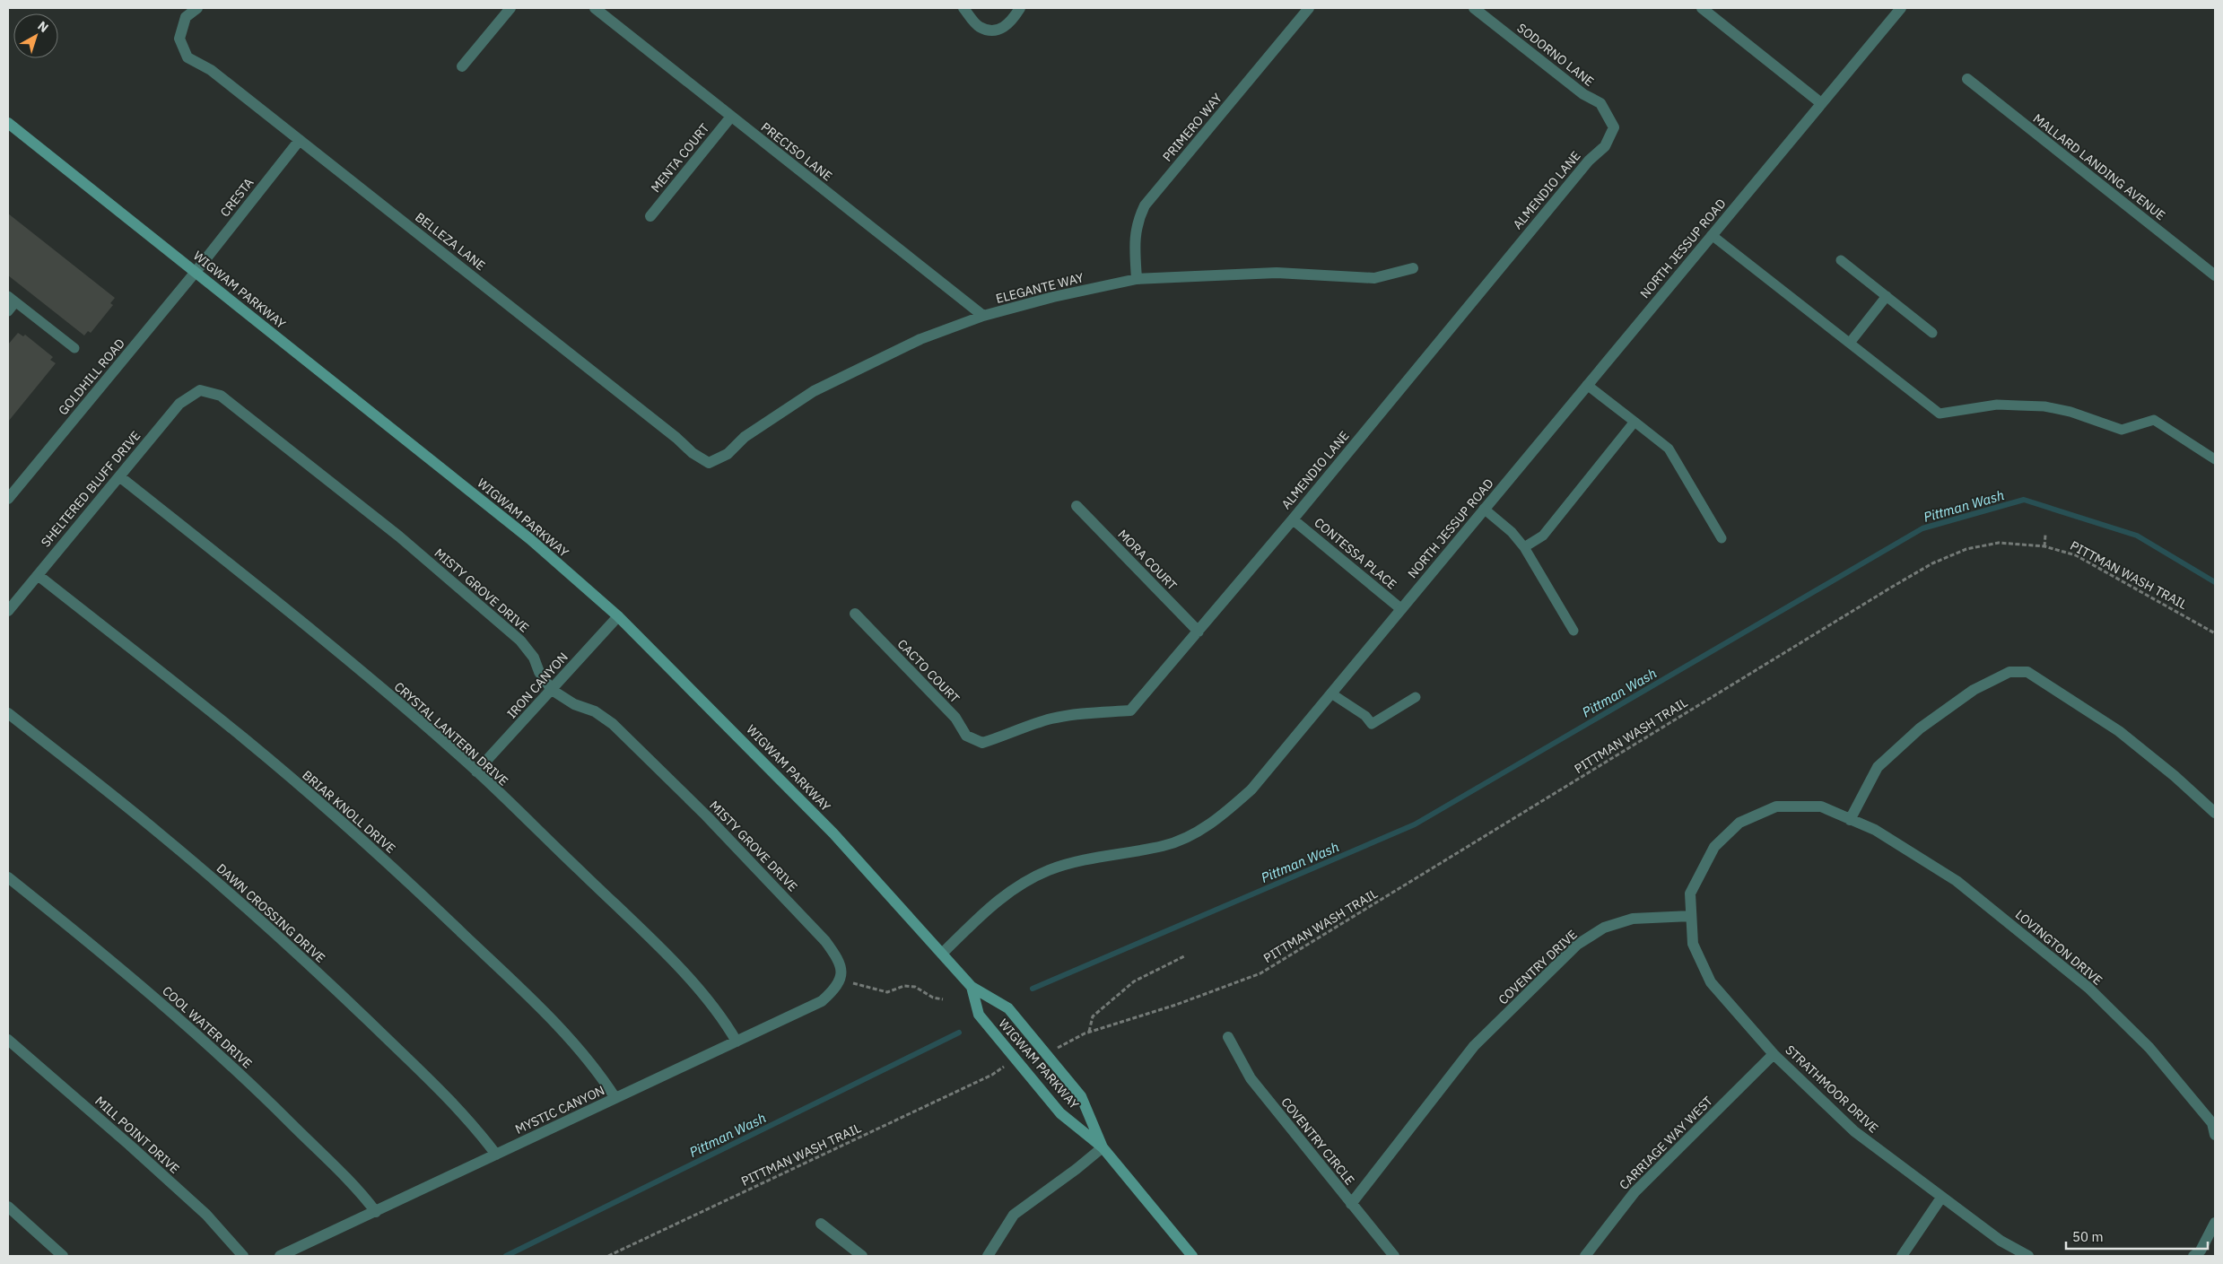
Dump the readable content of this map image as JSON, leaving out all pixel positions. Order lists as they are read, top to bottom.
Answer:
{
  "streets": {
    "main road": ["WIGWAM PARKWAY"],
    "street": [
      "SODORNO LANE",
      "PRIMERO WAY",
      "PRECISO LANE",
      "MENTA COURT",
      "MALLARD LANDING AVENUE",
      "ALMENDIO LANE",
      "CRESTA",
      "BELLEZA LANE",
      "NORTH JESSUP ROAD",
      "ELEGANTE WAY",
      "GOLDHILL ROAD",
      "SHELTERED BLUFF DRIVE",
      "CONTESSA PLACE",
      "MORA COURT",
      "MISTY GROVE DRIVE",
      "CACTO COURT",
      "IRON CANYON",
      "CRYSTAL LANTERN DRIVE",
      "BRIAR KNOLL DRIVE",
      "DAWN CROSSING DRIVE",
      "LOVINGTON DRIVE",
      "COVENTRY DRIVE",
      "COOL WATER DRIVE",
      "STRATHMOOR DRIVE",
      "MYSTIC CANYON",
      "MILL POINT DRIVE",
      "COVENTRY CIRCLE",
      "CARRIAGE WAY WEST"
    ],
    "path": ["PITTMAN WASH TRAIL"]
  },
  "crossings": [
    ["SODORNO LANE", "ALMENDIO LANE"],
    ["PRIMERO WAY", "ELEGANTE WAY"],
    ["PRECISO LANE", "MENTA COURT"],
    ["PRECISO LANE", "ELEGANTE WAY"],
    ["ALMENDIO LANE", "CONTESSA PLACE"],
    ["ALMENDIO LANE", "MORA COURT"],
    ["ALMENDIO LANE", "CACTO COURT"],
    ["CRESTA", "BELLEZA LANE"],
    ["CRESTA", "WIGWAM PARKWAY"],
    ["CRESTA", "GOLDHILL ROAD"],
    ["BELLEZA LANE", "ELEGANTE WAY"],
    ["NORTH JESSUP ROAD", "WIGWAM PARKWAY"],
    ["NORTH JESSUP ROAD", "CONTESSA PLACE"],
    ["WIGWAM PARKWAY", "GOLDHILL ROAD"],
    ["WIGWAM PARKWAY", "IRON CANYON"],
    ["SHELTERED BLUFF DRIVE", "MISTY GROVE DRIVE"],
    ["SHELTERED BLUFF DRIVE", "CRYSTAL LANTERN DRIVE"],
    ["SHELTERED BLUFF DRIVE", "BRIAR KNOLL DRIVE"],
    ["MISTY GROVE DRIVE", "IRON CANYON"],
    ["MISTY GROVE DRIVE", "MYSTIC CANYON"],
    ["IRON CANYON", "CRYSTAL LANTERN DRIVE"],
    ["CRYSTAL LANTERN DRIVE", "MYSTIC CANYON"],
    ["BRIAR KNOLL DRIVE", "MYSTIC CANYON"],
    ["DAWN CROSSING DRIVE", "MYSTIC CANYON"],
    ["COVENTRY DRIVE", "STRATHMOOR DRIVE"],
    ["COVENTRY DRIVE", "COVENTRY CIRCLE"],
    ["COOL WATER DRIVE", "MYSTIC CANYON"],
    ["STRATHMOOR DRIVE", "CARRIAGE WAY WEST"]
  ],
  "water": ["Pittman Wash"],
  "scale_bar": "50 m",
  "north": "top right"
}
